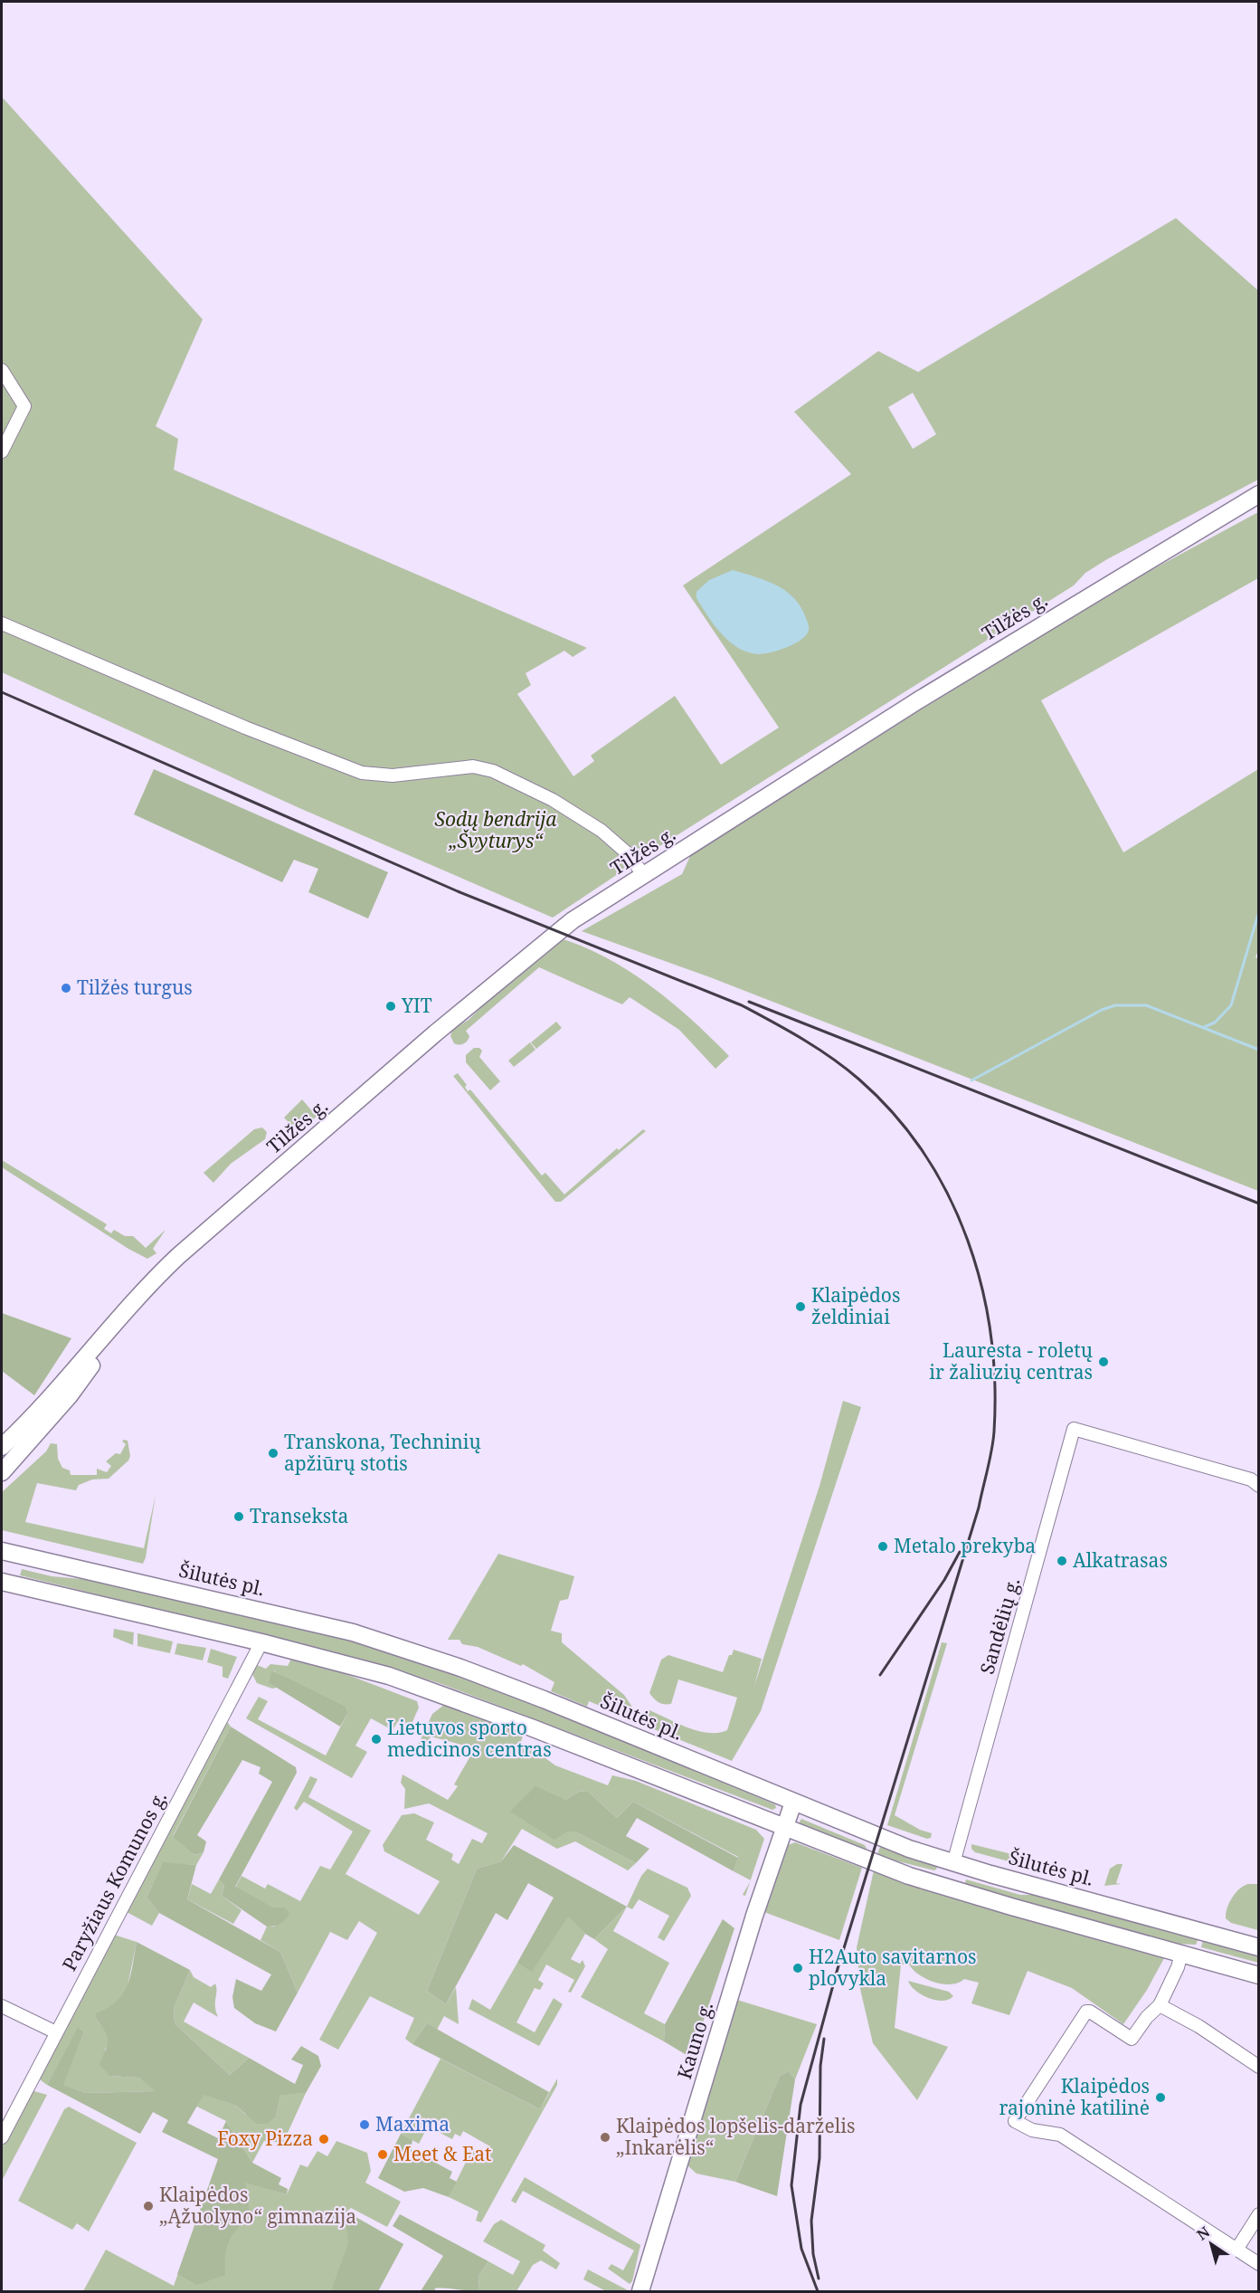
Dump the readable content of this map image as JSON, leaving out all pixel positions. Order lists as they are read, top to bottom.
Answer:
{
  "streets": {
    "main road": ["Tilžės g.", "Šilutės pl.", "Kauno g."],
    "street": ["Sandėlių g.", "Paryžiaus Komunos g."]
  },
  "crossings": [
    ["Šilutės pl.", "Sandėlių g."],
    ["Šilutės pl.", "Kauno g."]
  ],
  "parks": ["Sodų bendrija „Švyturys“"],
  "places": [
    "Tilžės turgus",
    "YIT",
    "Klaipėdos želdiniai",
    "Lauresta - roletų ir žaliuzių centras",
    "Transkona, Techninių apžiūrų stotis",
    "Transeksta",
    "Metalo prekyba",
    "Alkatrasas",
    "Lietuvos sporto medicinos centras",
    "H2Auto savitarnos plovykla",
    "Klaipėdos rajoninė katilinė",
    "Maxima",
    "Klaipėdos lopšelis-darželis „Inkarėlis“",
    "Foxy Pizza",
    "Meet & Eat",
    "Klaipėdos „Ąžuolyno“ gimnazija"
  ],
  "north": "top left"
}
